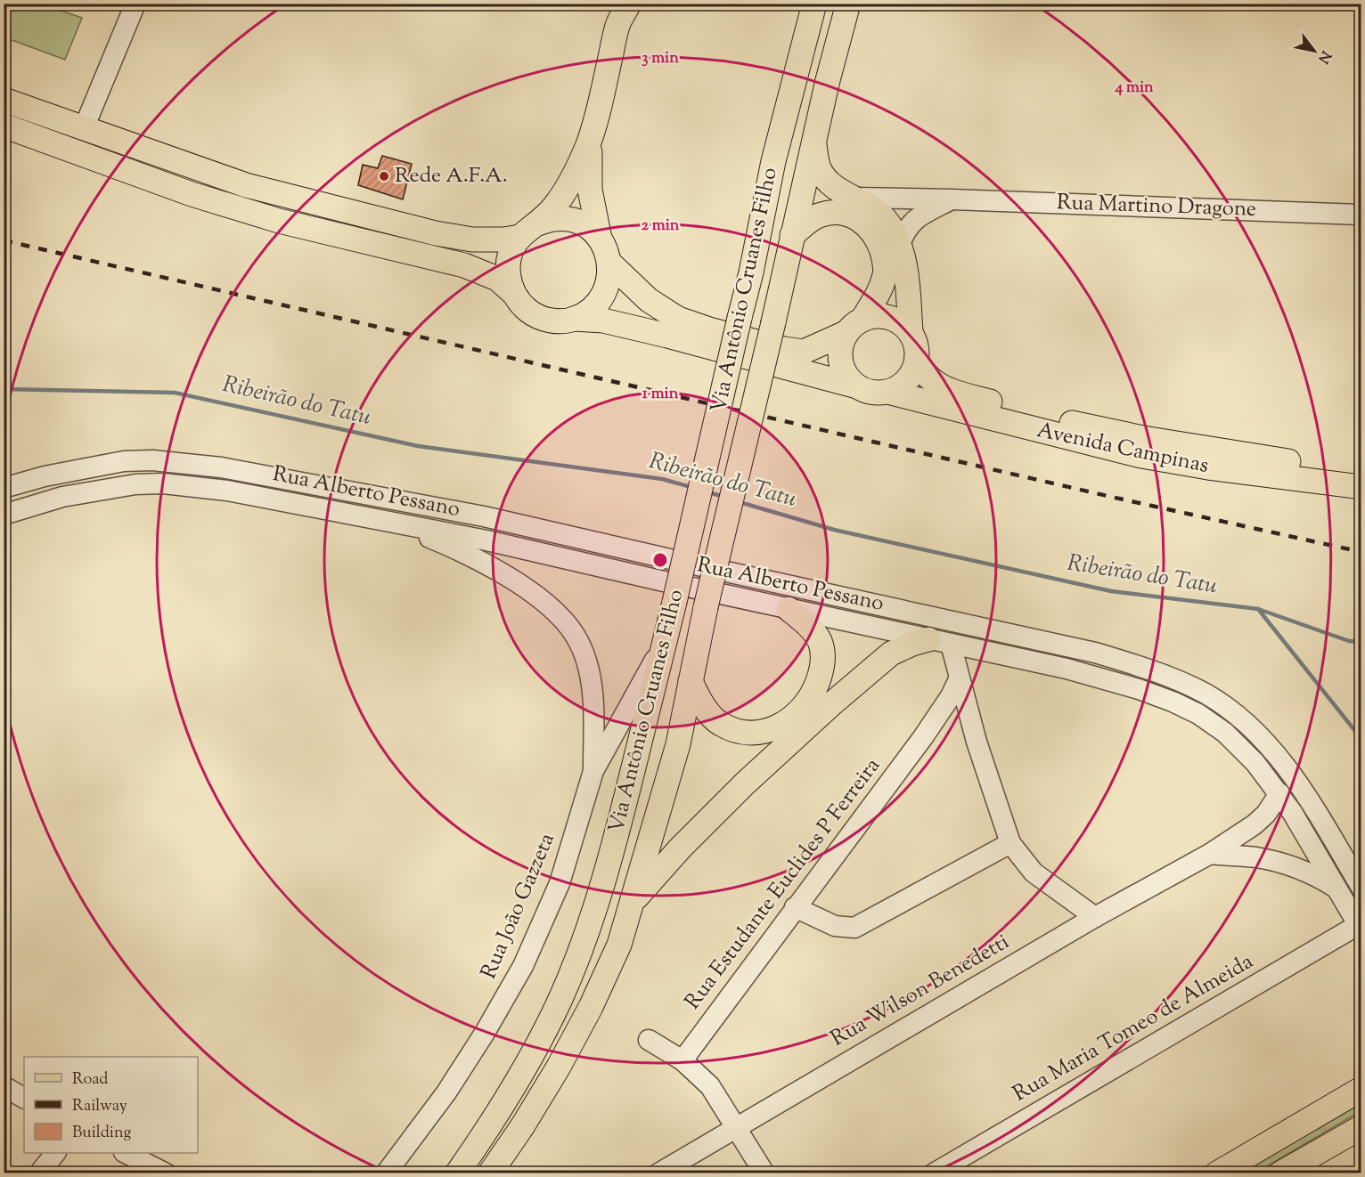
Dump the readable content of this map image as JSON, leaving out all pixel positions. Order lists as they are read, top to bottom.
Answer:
{
  "streets": {
    "main road": ["Rua Martino Dragone", "Via Antônio Cruanes Filho", "Avenida Campinas"],
    "street": [
      "Rua Alberto Pessano",
      "Rua Estudante Euclides P Ferreira",
      "Rua João Gazzeta",
      "Rua Wilson Benedetti",
      "Rua Maria Tomeo de Almeida"
    ]
  },
  "crossings": [
    ["Rua Martino Dragone", "Via Antônio Cruanes Filho"],
    ["Rua Martino Dragone", "Avenida Campinas"],
    ["Via Antônio Cruanes Filho", "Rua João Gazzeta"],
    ["Rua Alberto Pessano", "Rua Wilson Benedetti"],
    ["Rua Alberto Pessano", "Rua Maria Tomeo de Almeida"]
  ],
  "water": ["Ribeirão do Tatu"],
  "places": ["Rede A.F.A."],
  "legend": ["Road", "Railway", "Building"],
  "north": "bottom right",
  "rings": [
    "3 min",
    "4 min",
    "2 min",
    "1 min"
  ]
}
